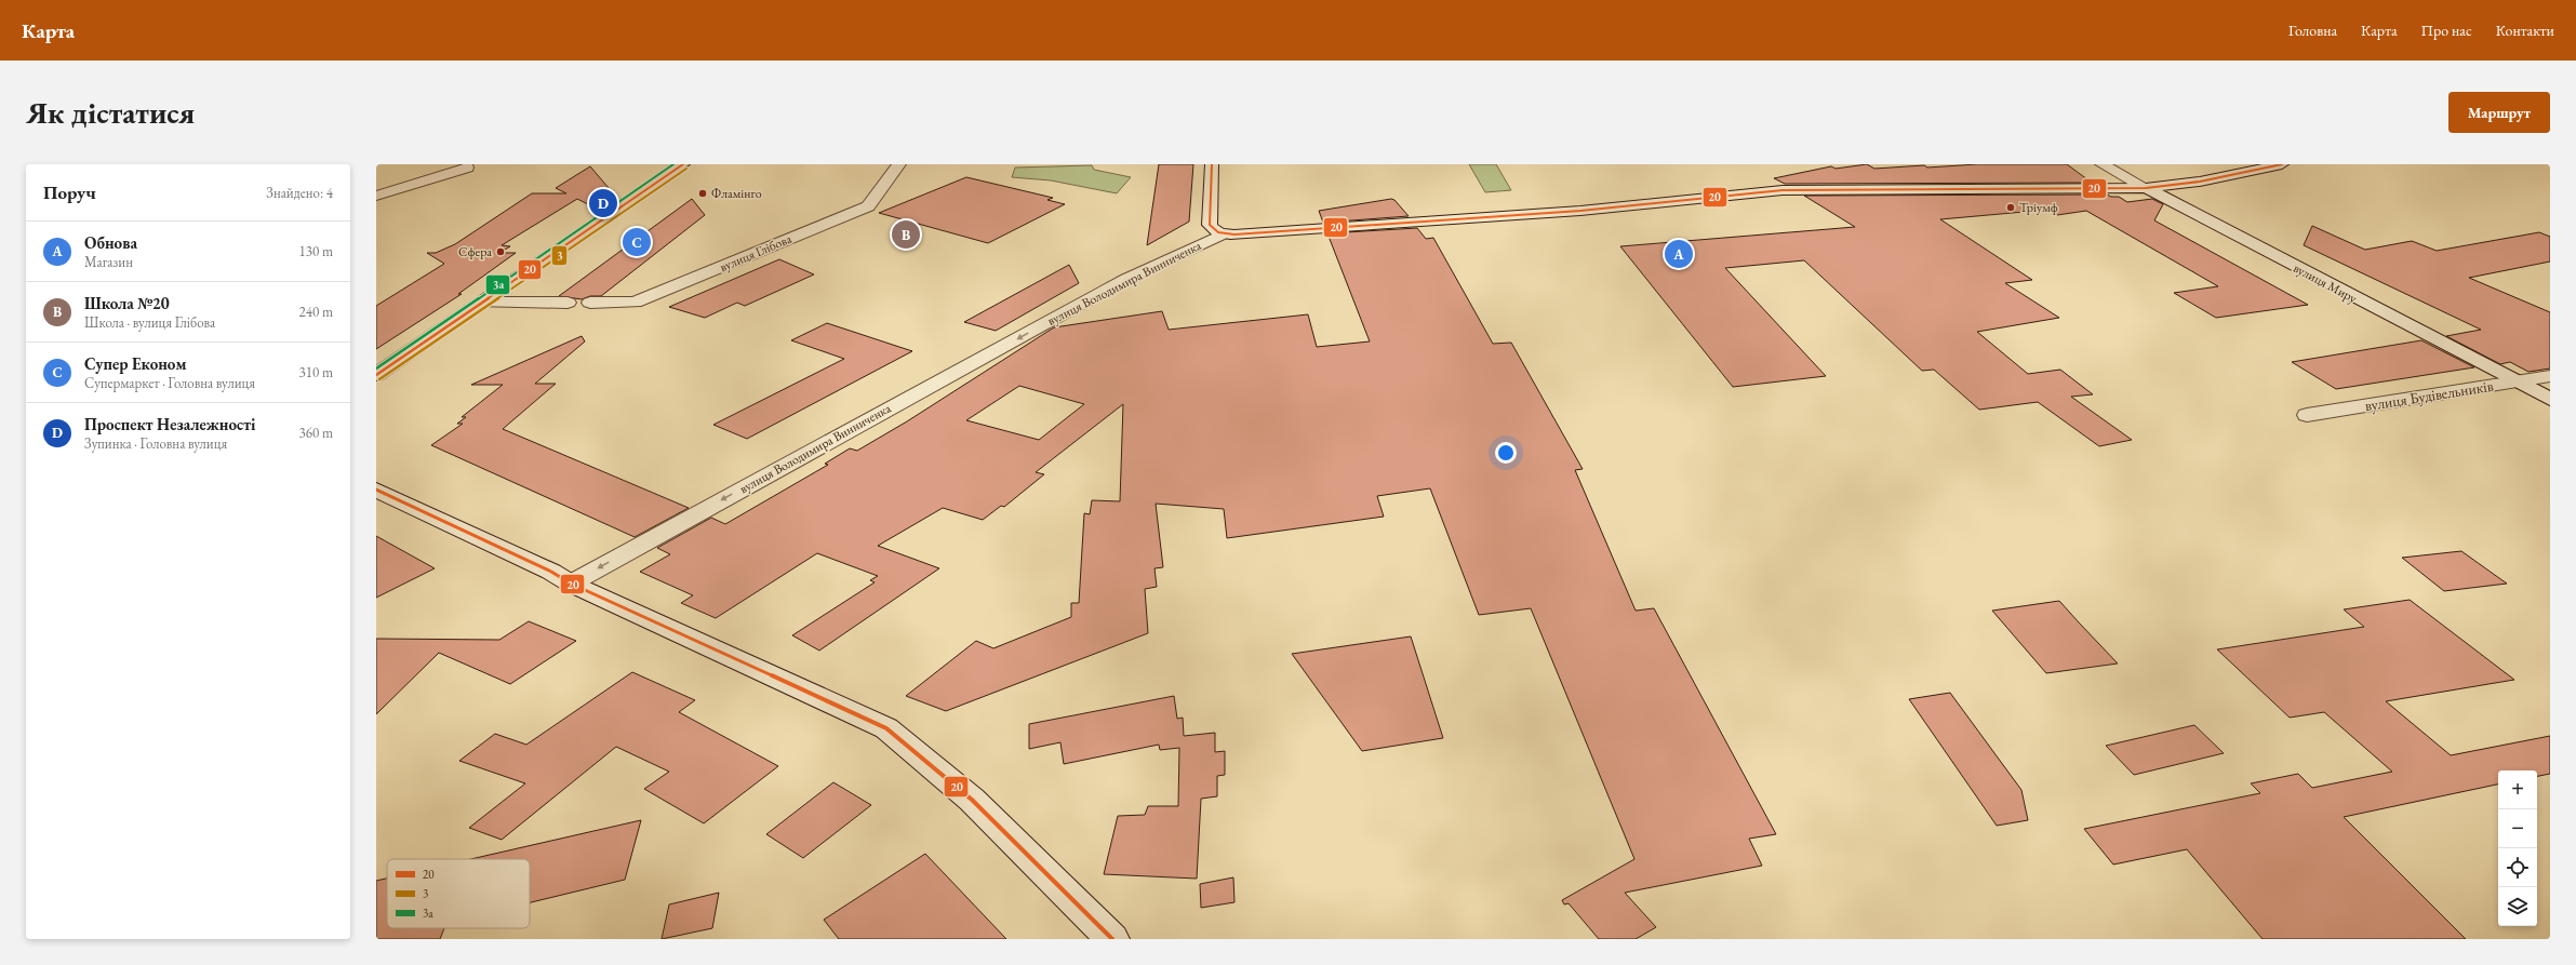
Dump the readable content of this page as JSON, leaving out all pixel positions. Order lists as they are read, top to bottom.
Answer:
{
  "streets": {
    "street": [
      "вулиця Глібова",
      "вулиця Володимира Винниченка",
      "вулиця Миру",
      "вулиця Будівельників"
    ]
  },
  "crossings": [
    ["вулиця Володимира Винниченка", "вулиця Миру"],
    ["вулиця Миру", "вулиця Будівельників"]
  ],
  "one_way": ["вулиця Володимира Винниченка"],
  "places": ["Фламінго", "Тріумф", "Сфера"],
  "lines": ["transit line 20", "transit line 3а", "transit line 3"],
  "legend": ["20", "3", "3а"],
  "page": {
    "header": "Карта",
    "nav": [
      "Головна",
      "Карта",
      "Про нас",
      "Контакти"
    ],
    "buttons": "Маршрут",
    "title": "Як дістатися",
    "heading": ["Поруч", "Знайдено: 4"],
    "pins": [
      "D",
      "B",
      "C",
      "A"
    ],
    "list": [
      {
        "mark": "A",
        "name": "Обнова",
        "note": "Магазин",
        "value": "130 m"
      },
      {
        "mark": "B",
        "name": "Школа №20",
        "note": "Школа · вулиця Глібова",
        "value": "240 m"
      },
      {
        "mark": "C",
        "name": "Супер Економ",
        "note": "Супермаркет · Головна вулиця",
        "value": "310 m"
      },
      {
        "mark": "D",
        "name": "Проспект Незалежності",
        "note": "Зупинка · Головна вулиця",
        "value": "360 m"
      }
    ],
    "map_buttons": ["+", "−"]
  }
}
